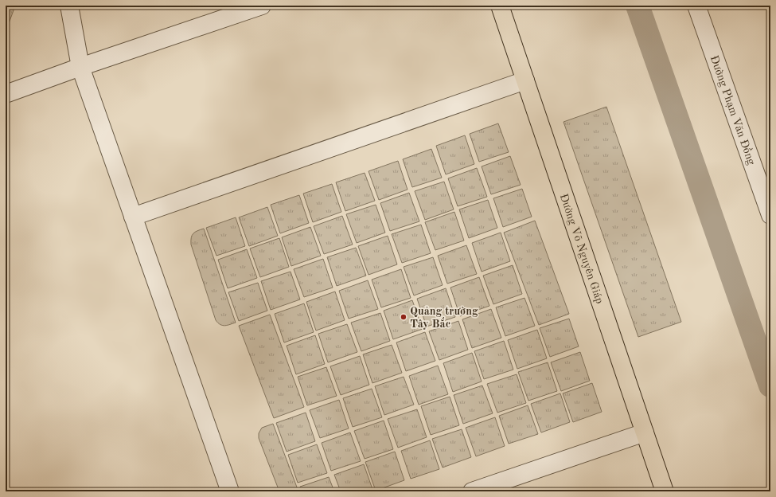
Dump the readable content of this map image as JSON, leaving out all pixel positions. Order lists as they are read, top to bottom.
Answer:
{
  "streets": {
    "main road": ["Đường Võ Nguyên Giáp"],
    "street": ["Đường Phạm Văn Đồng"]
  },
  "places": ["Quảng trường Tây Bắc"]
}
